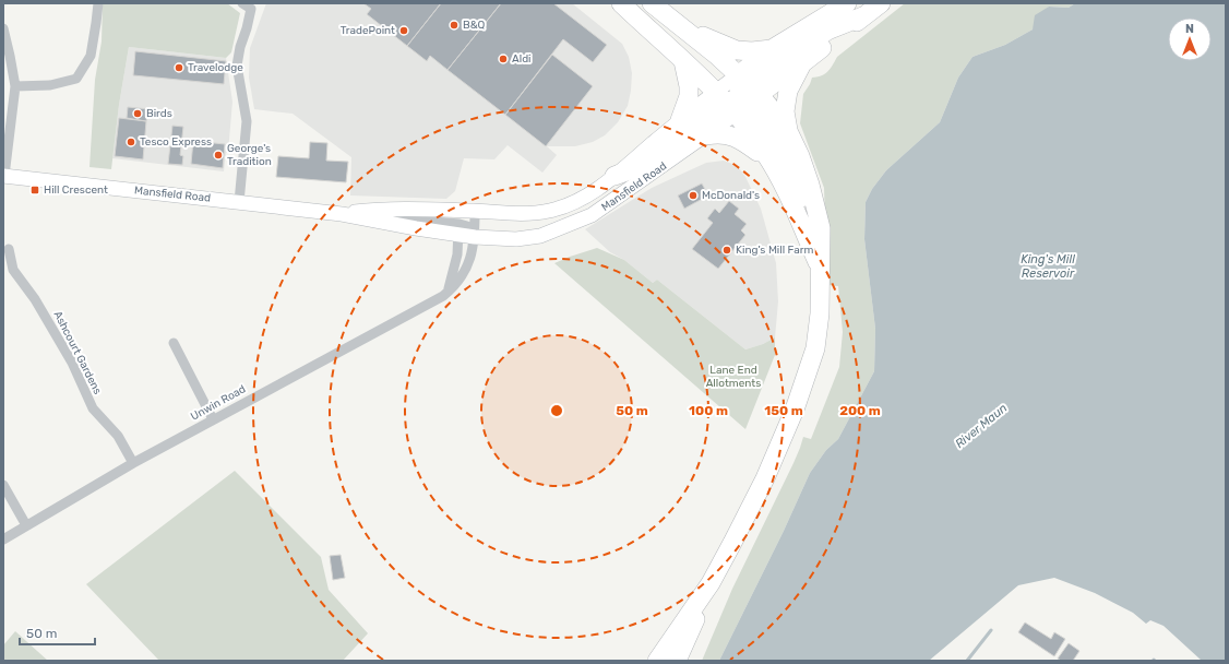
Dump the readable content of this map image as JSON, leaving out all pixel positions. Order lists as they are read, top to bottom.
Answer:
{
  "streets": {
    "highway": ["Mansfield Road"],
    "street": ["Ashcourt Gardens", "Unwin Road"]
  },
  "crossings": [
    ["Mansfield Road", "Unwin Road"],
    ["Ashcourt Gardens", "Unwin Road"]
  ],
  "water": ["King's Mill Reservoir", "River Maun"],
  "parks": ["Lane End Allotments"],
  "places": {
    "other": [
      "B&Q",
      "TradePoint",
      "Aldi",
      "Travelodge",
      "Birds",
      "Tesco Express",
      "George's Tradition",
      "McDonald's",
      "King's Mill Farm"
    ],
    "transit": ["Hill Crescent"]
  },
  "scale_bar": "50 m",
  "north": "top",
  "rings": [
    "50 m",
    "100 m",
    "150 m",
    "200 m"
  ]
}
